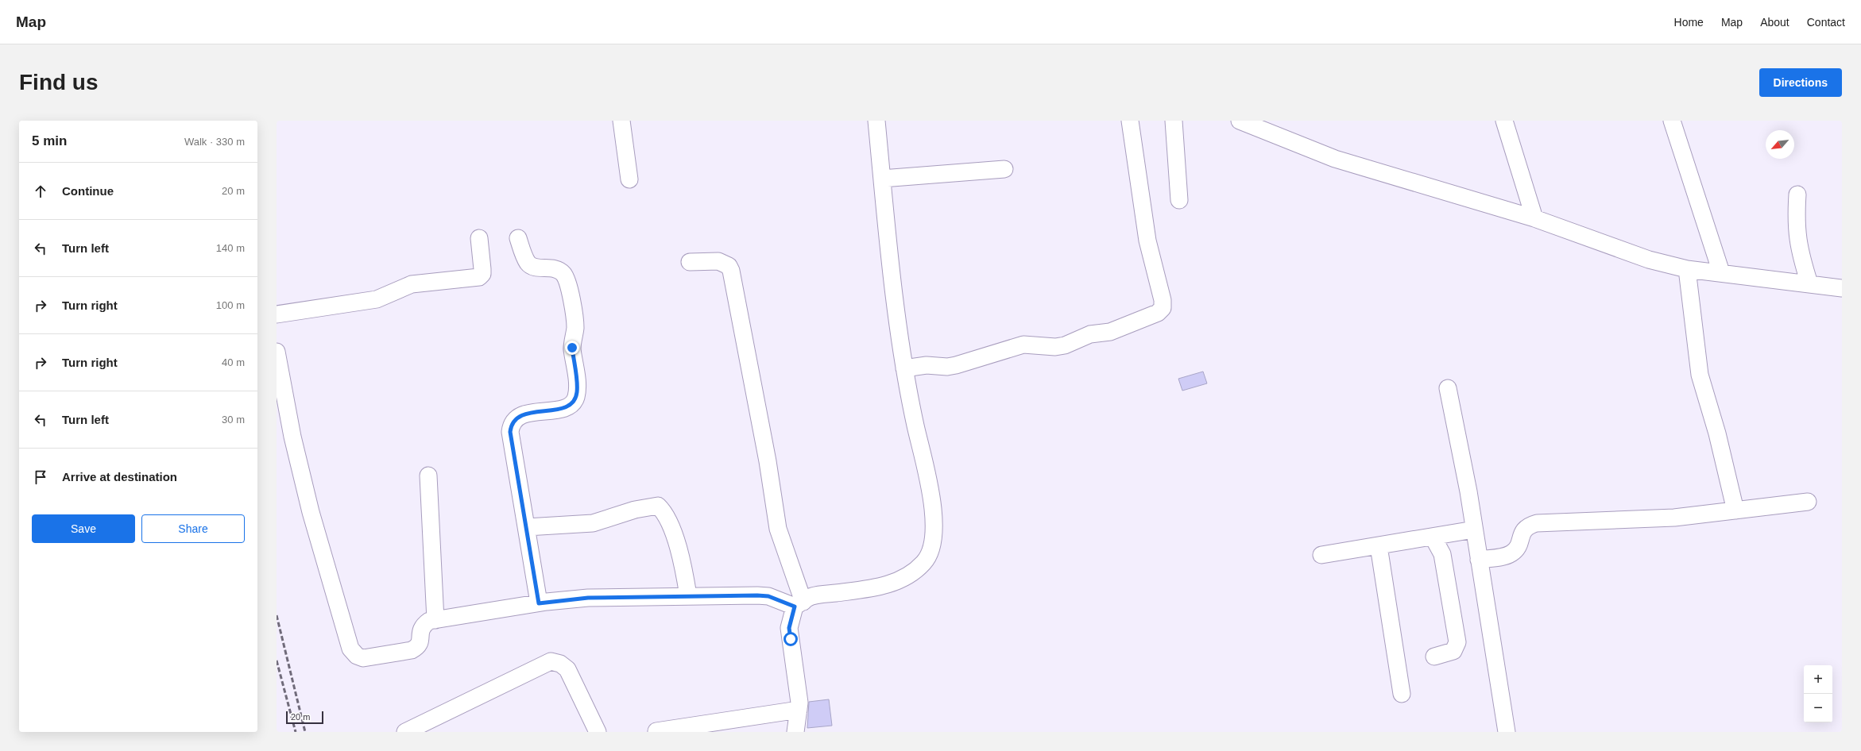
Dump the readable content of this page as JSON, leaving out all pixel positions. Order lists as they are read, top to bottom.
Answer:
{
  "scale_bar": "20 m",
  "north": "bottom left",
  "page": {
    "header": "Map",
    "nav": [
      "Home",
      "Map",
      "About",
      "Contact"
    ],
    "buttons": [
      "Directions",
      ["Save", "Share"]
    ],
    "title": "Find us",
    "heading": ["5 min", "Walk · 330 m"],
    "list": [
      ["Continue", "20 m"],
      ["Turn left", "140 m"],
      ["Turn right", "100 m"],
      ["Turn right", "40 m"],
      ["Turn left", "30 m"],
      "Arrive at destination"
    ],
    "map_buttons": ["+", "−"],
    "scale": "20 m"
  }
}
